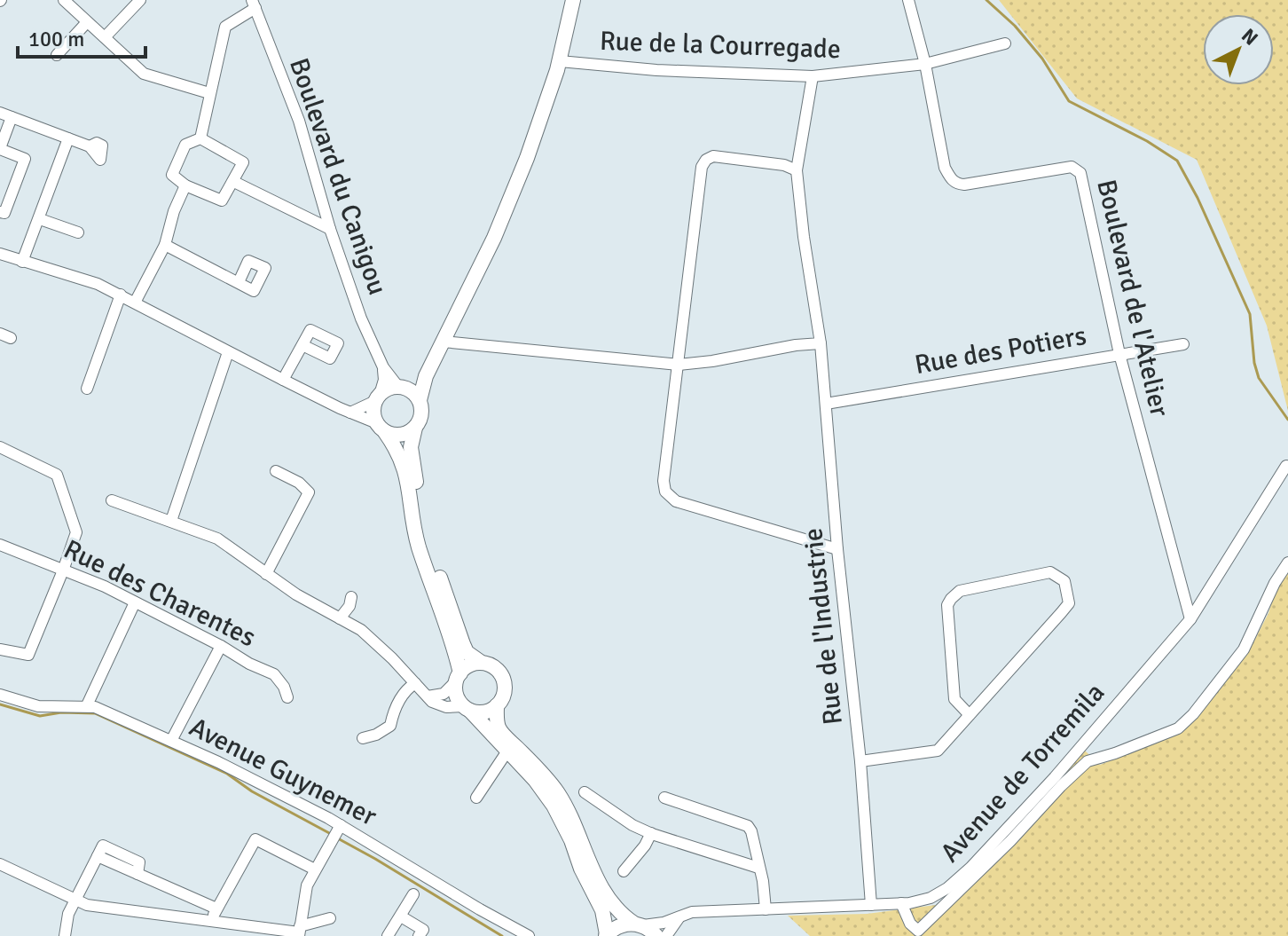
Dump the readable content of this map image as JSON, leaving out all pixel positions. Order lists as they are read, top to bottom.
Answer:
{
  "streets": {
    "street": [
      "Rue de la Courregade",
      "Boulevard du Canigou",
      "Boulevard de l'Atelier",
      "Rue des Potiers",
      "Rue des Charentes",
      "Rue de l'Industrie",
      "Avenue Guynemer",
      "Avenue de Torremila"
    ]
  },
  "crossings": [
    ["Rue de la Courregade", "Boulevard de l'Atelier"],
    ["Rue de la Courregade", "Rue de l'Industrie"],
    ["Boulevard de l'Atelier", "Rue des Potiers"],
    ["Boulevard de l'Atelier", "Avenue de Torremila"],
    ["Rue des Potiers", "Rue de l'Industrie"],
    ["Rue de l'Industrie", "Avenue de Torremila"]
  ],
  "scale_bar": "100 m",
  "north": "top right"
}
